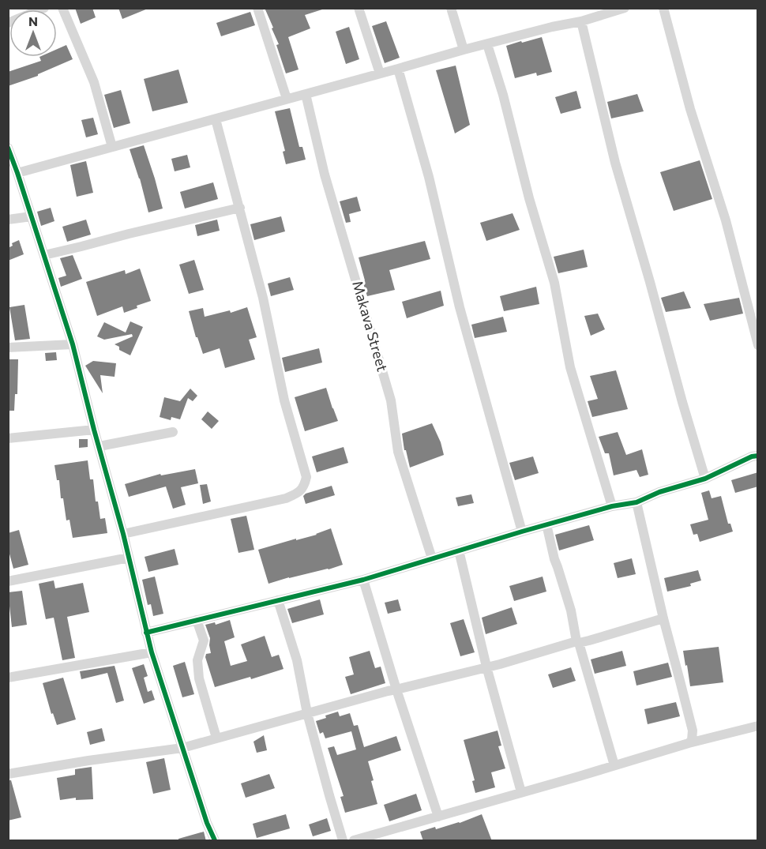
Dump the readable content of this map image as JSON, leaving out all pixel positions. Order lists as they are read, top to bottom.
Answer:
{
  "streets": {
    "street": ["Makava Street"]
  },
  "north": "top"
}
